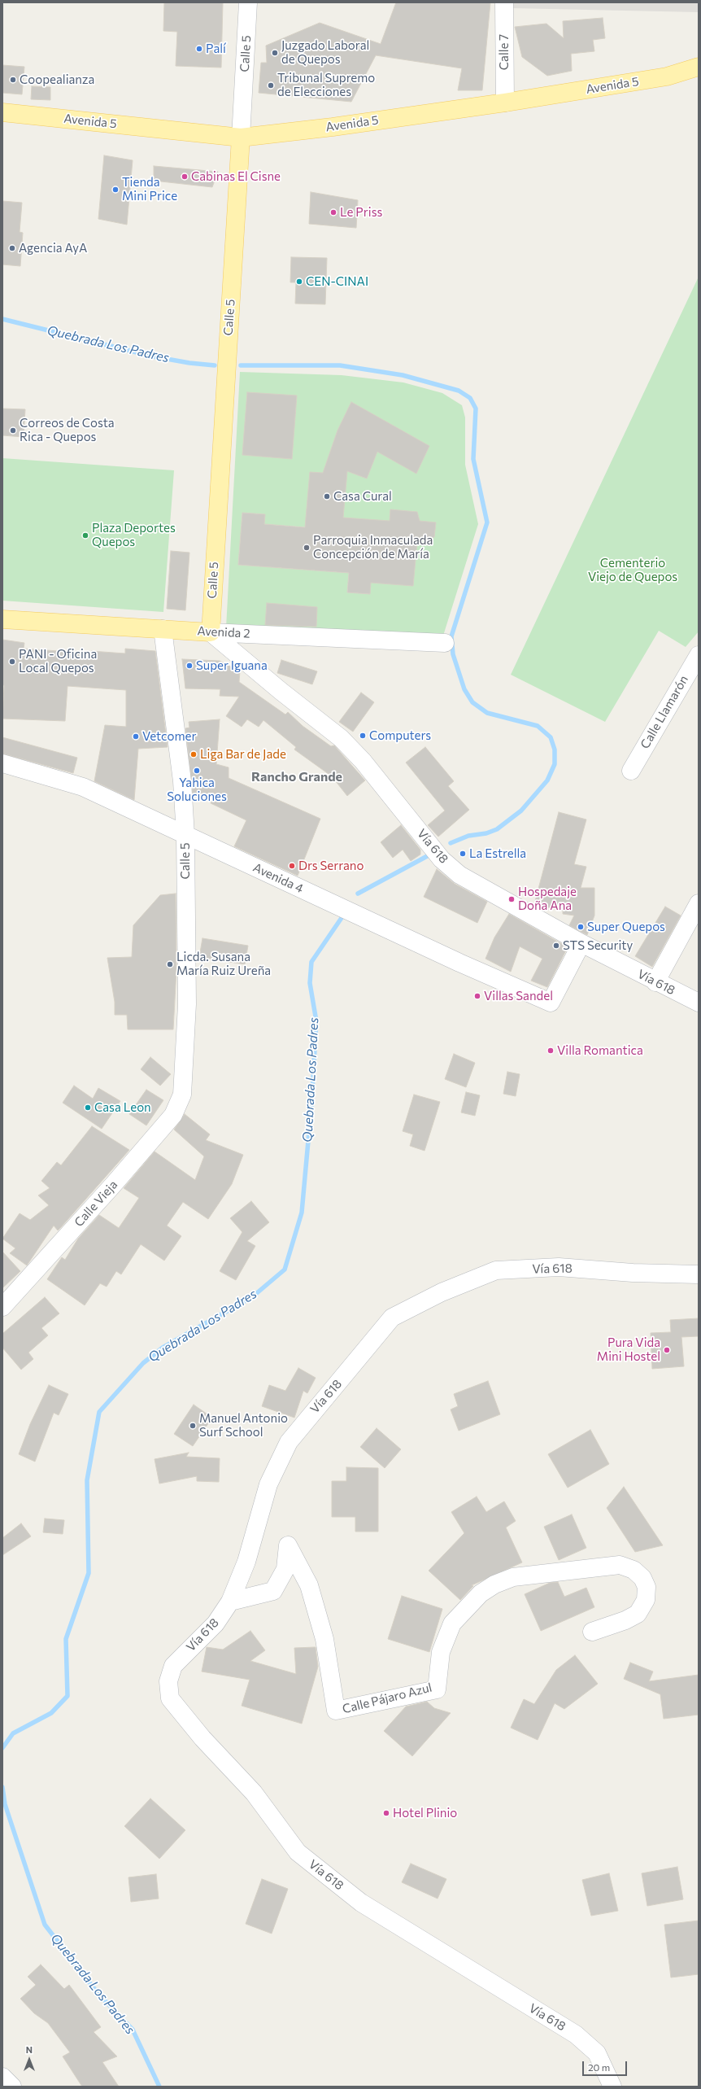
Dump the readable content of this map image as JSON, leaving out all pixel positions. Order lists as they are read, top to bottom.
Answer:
{
  "streets": {
    "main road": ["Calle 5", "Avenida 5", "Avenida 2"],
    "street": [
      "Calle 7",
      "Calle Llamarón",
      "Vía 618",
      "Avenida 4",
      "Calle Vieja",
      "Calle Pájaro Azul"
    ]
  },
  "crossings": [
    ["Calle 7", "Avenida 5"],
    ["Calle 5", "Avenida 5"],
    ["Calle 5", "Avenida 2"],
    ["Calle 5", "Vía 618"],
    ["Calle 5", "Avenida 4"],
    ["Calle 5", "Calle Vieja"],
    ["Avenida 2", "Vía 618"],
    ["Vía 618", "Avenida 4"],
    ["Vía 618", "Calle Pájaro Azul"]
  ],
  "districts": ["Rancho Grande"],
  "water": ["Quebrada Los Padres"],
  "parks": ["Cementerio Viejo de Quepos"],
  "places": [
    "Palí",
    "Juzgado Laboral de Quepos",
    "Coopealianza",
    "Tribunal Supremo de Elecciones",
    "Cabinas El Cisne",
    "Tienda Mini Price",
    "Le Priss",
    "Agencia AyA",
    "CEN-CINAI",
    "Correos de Costa Rica - Quepos",
    "Casa Cural",
    "Plaza Deportes Quepos",
    "Parroquia Inmaculada Concepción de María",
    "PANI - Oficina Local Quepos",
    "Super Iguana",
    "Computers",
    "Vetcomer",
    "Liga Bar de Jade",
    "Yahica Soluciones",
    "La Estrella",
    "Drs Serrano",
    "Hospedaje Doña Ana",
    "Super Quepos",
    "STS Security",
    "Licda. Susana María Ruiz Ureña",
    "Villas Sandel",
    "Villa Romantica",
    "Casa Leon",
    "Pura Vida Mini Hostel",
    "Manuel Antonio Surf School",
    "Hotel Plinio"
  ],
  "scale_bar": "20 m",
  "north": "top"
}
